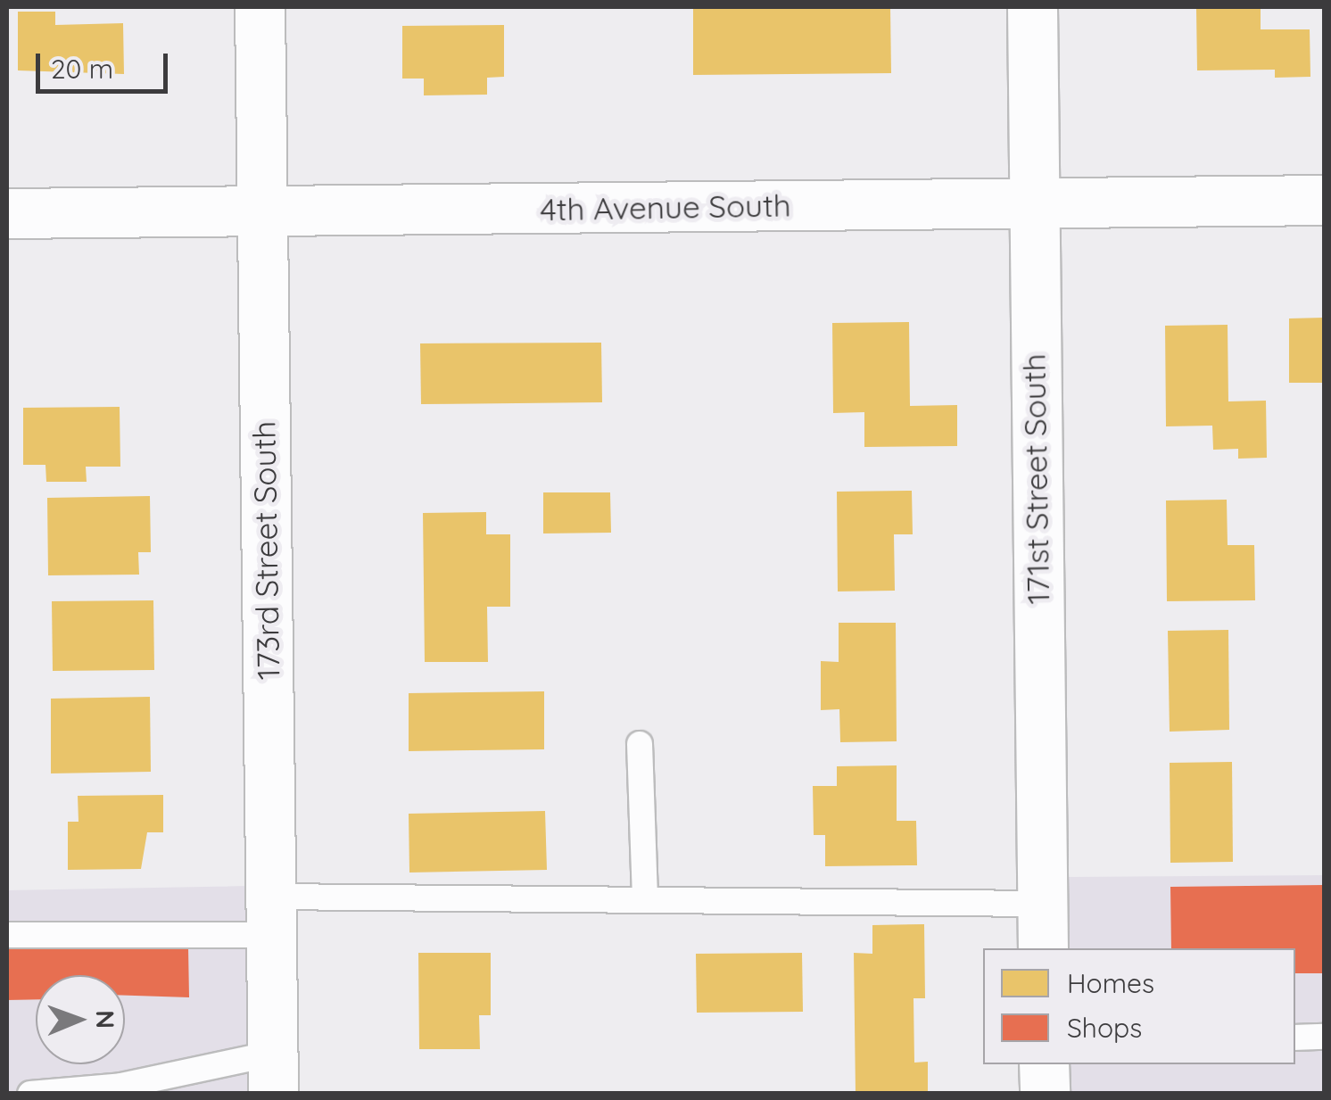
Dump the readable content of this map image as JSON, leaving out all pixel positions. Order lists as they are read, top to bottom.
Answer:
{
  "streets": {
    "street": ["4th Avenue South", "171st Street South", "173rd Street South"]
  },
  "crossings": [
    ["4th Avenue South", "171st Street South"],
    ["4th Avenue South", "173rd Street South"]
  ],
  "legend": ["Homes", "Shops"],
  "scale_bar": "20 m",
  "north": "right"
}
